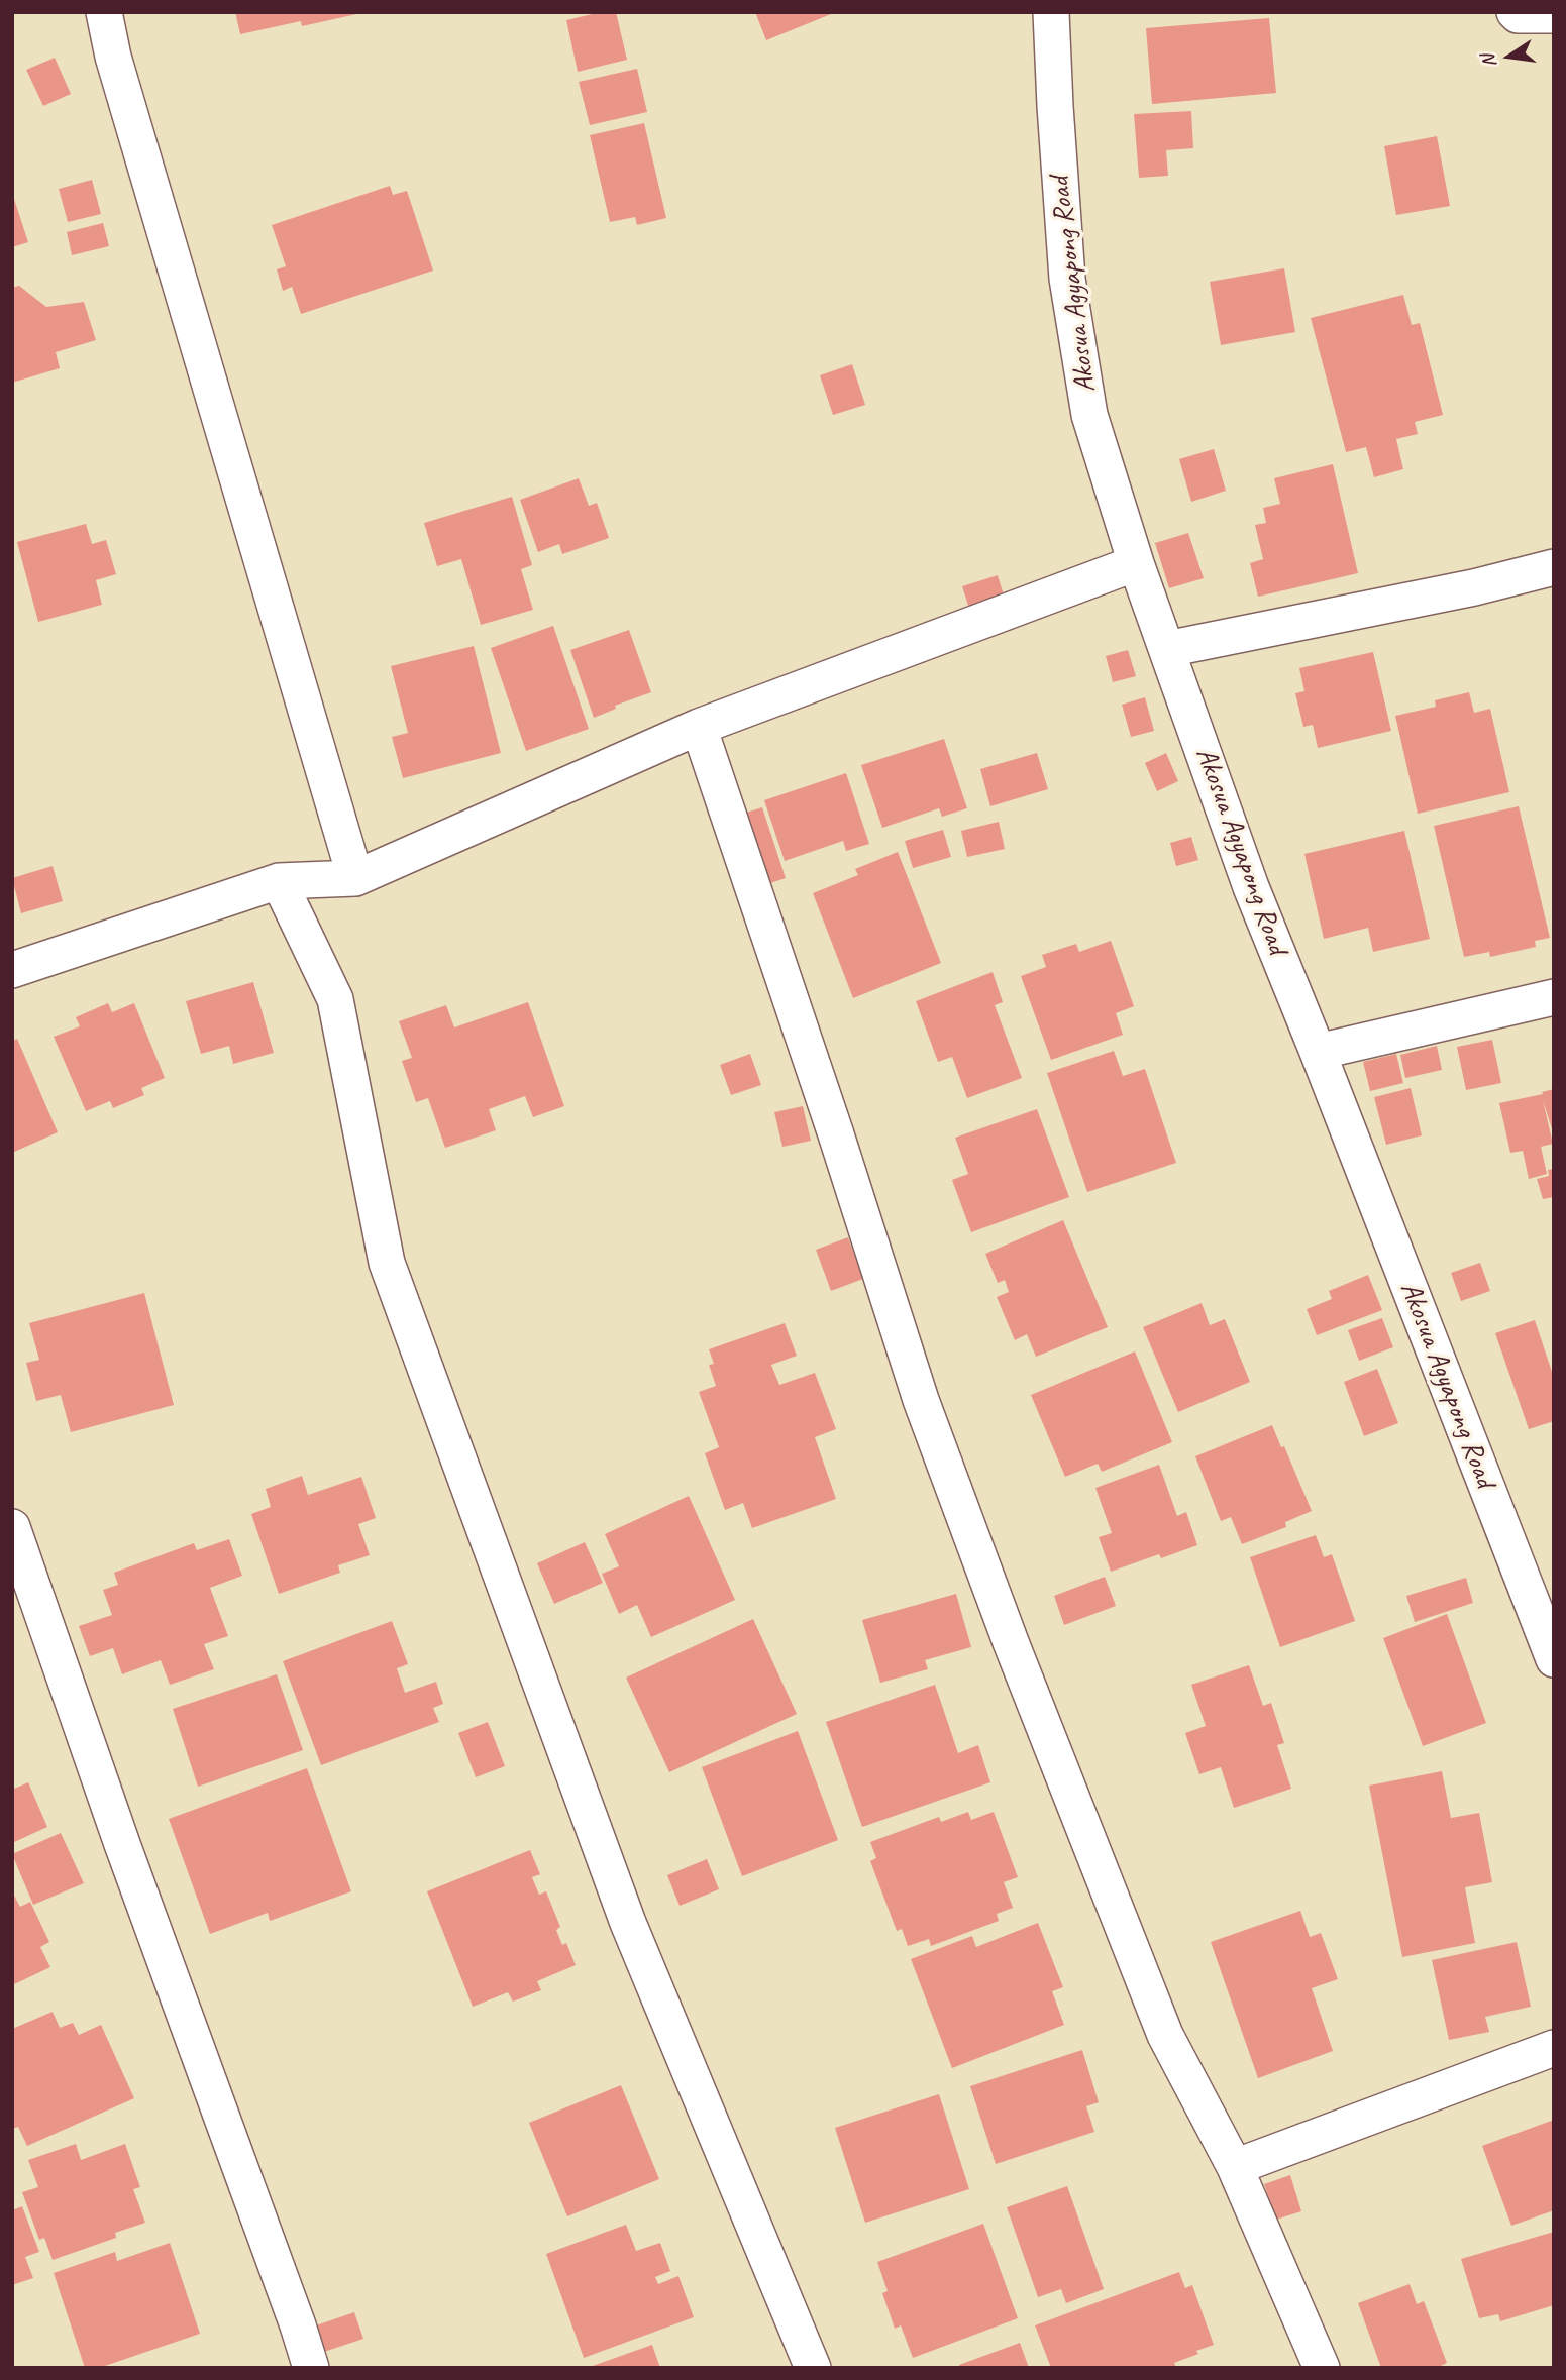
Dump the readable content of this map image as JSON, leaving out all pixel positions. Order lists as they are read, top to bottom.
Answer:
{
  "streets": {
    "street": ["Akosua Agyapong Road"]
  },
  "north": "left"
}
